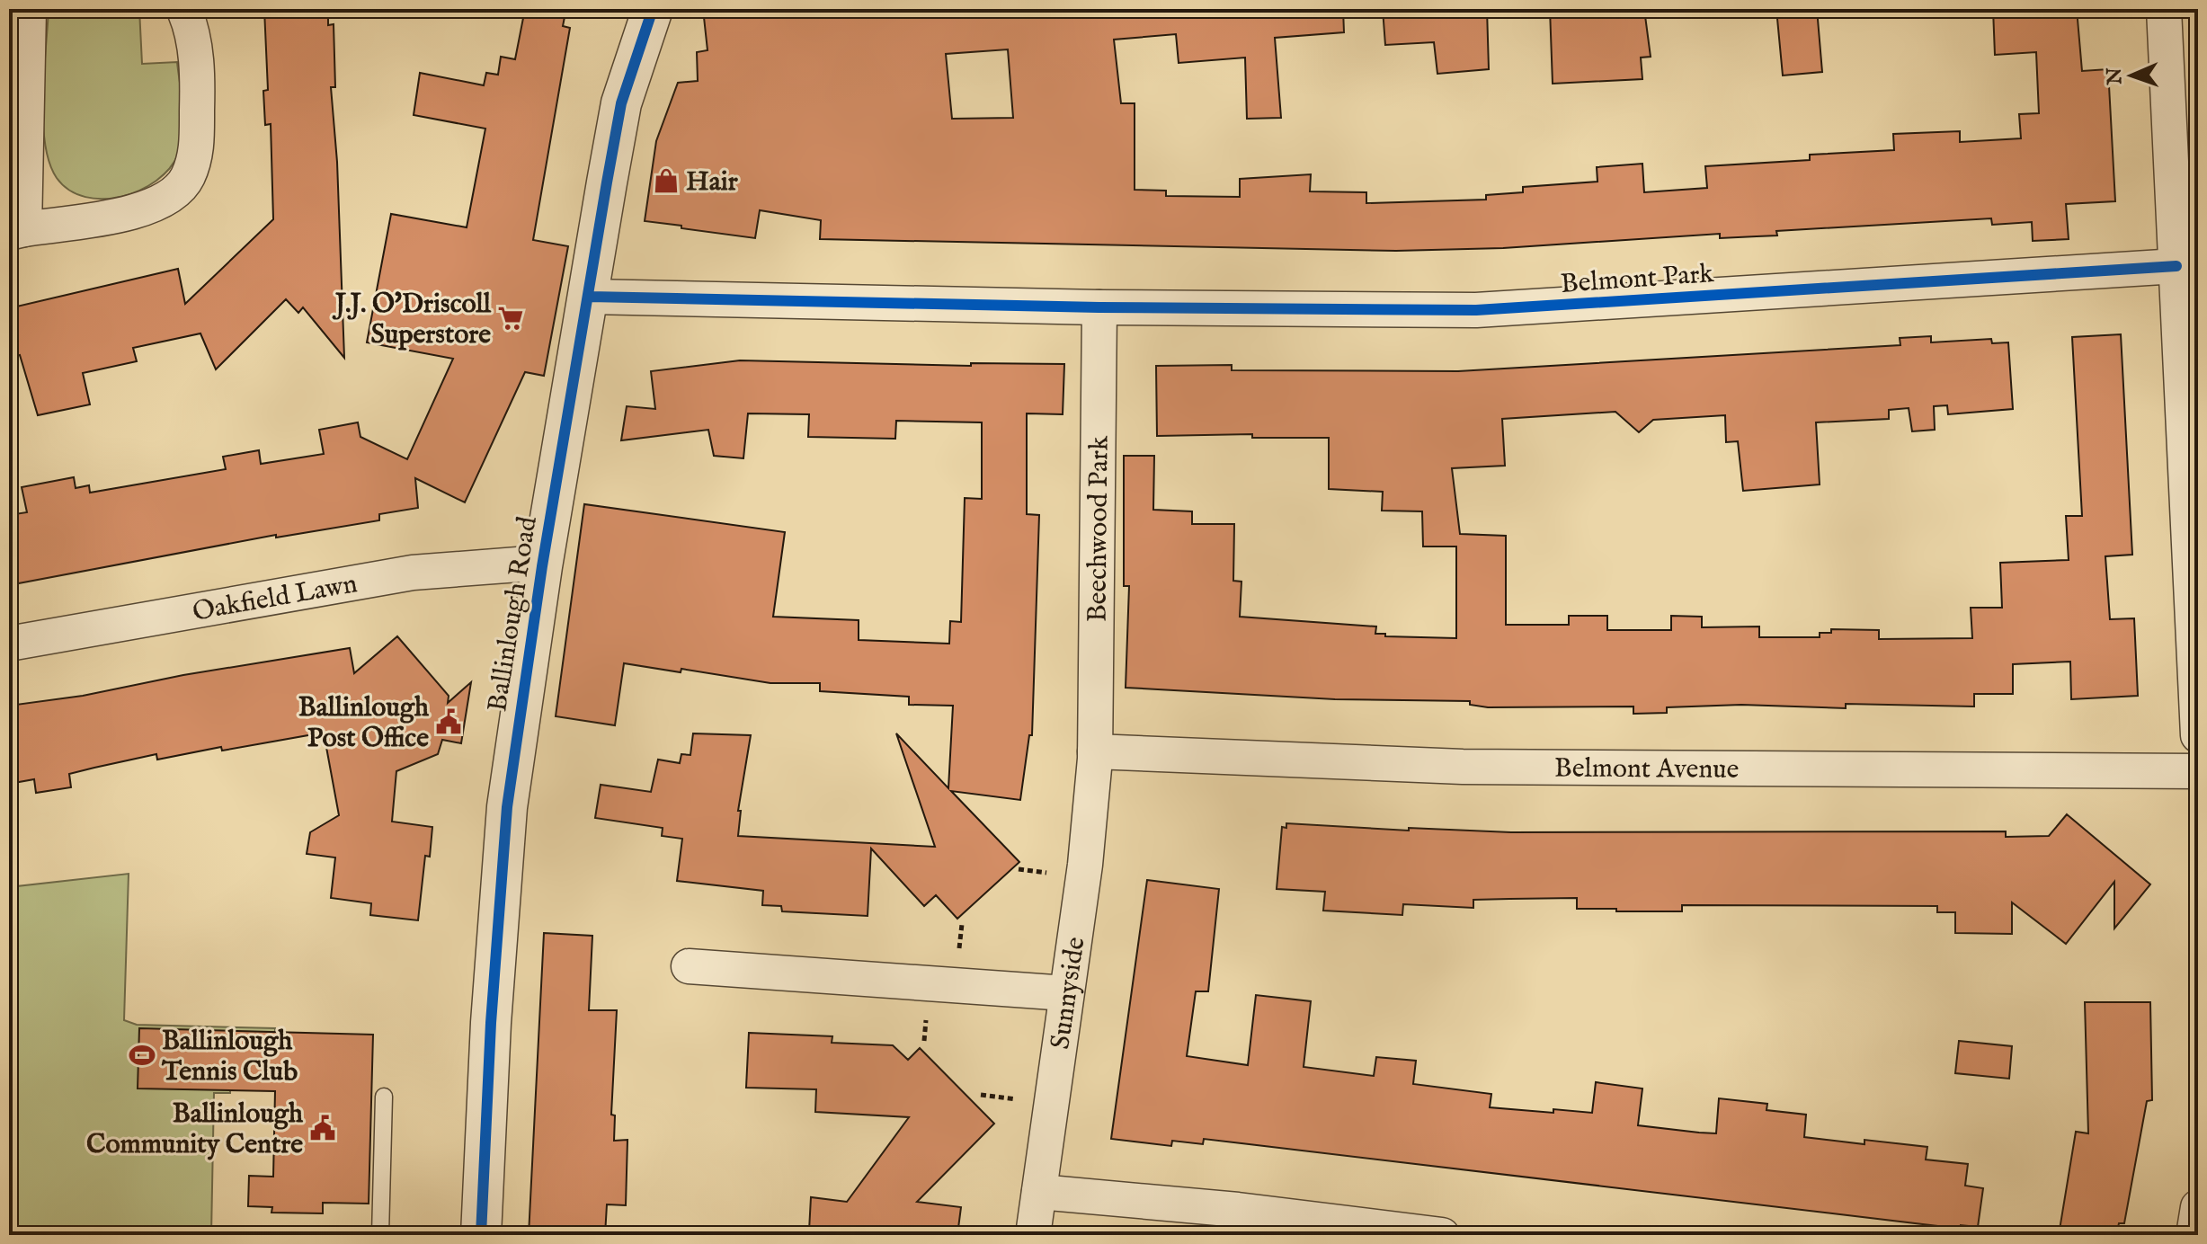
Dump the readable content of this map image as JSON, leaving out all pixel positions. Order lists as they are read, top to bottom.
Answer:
{
  "streets": {
    "street": [
      "Belmont Park",
      "Beechwood Park",
      "Oakfield Lawn",
      "Ballinlough Road",
      "Belmont Avenue",
      "Sunnyside"
    ]
  },
  "crossings": [
    ["Belmont Park", "Beechwood Park"],
    ["Belmont Park", "Ballinlough Road"],
    ["Beechwood Park", "Belmont Avenue"],
    ["Beechwood Park", "Sunnyside"],
    ["Oakfield Lawn", "Ballinlough Road"],
    ["Belmont Avenue", "Sunnyside"]
  ],
  "places": {
    "shop": ["Hair"],
    "supermarket": ["J.J. O'Driscoll Superstore"],
    "public building": ["Ballinlough Post Office", "Ballinlough Community Centre"],
    "sports": ["Ballinlough Tennis Club"]
  },
  "north": "left"
}
